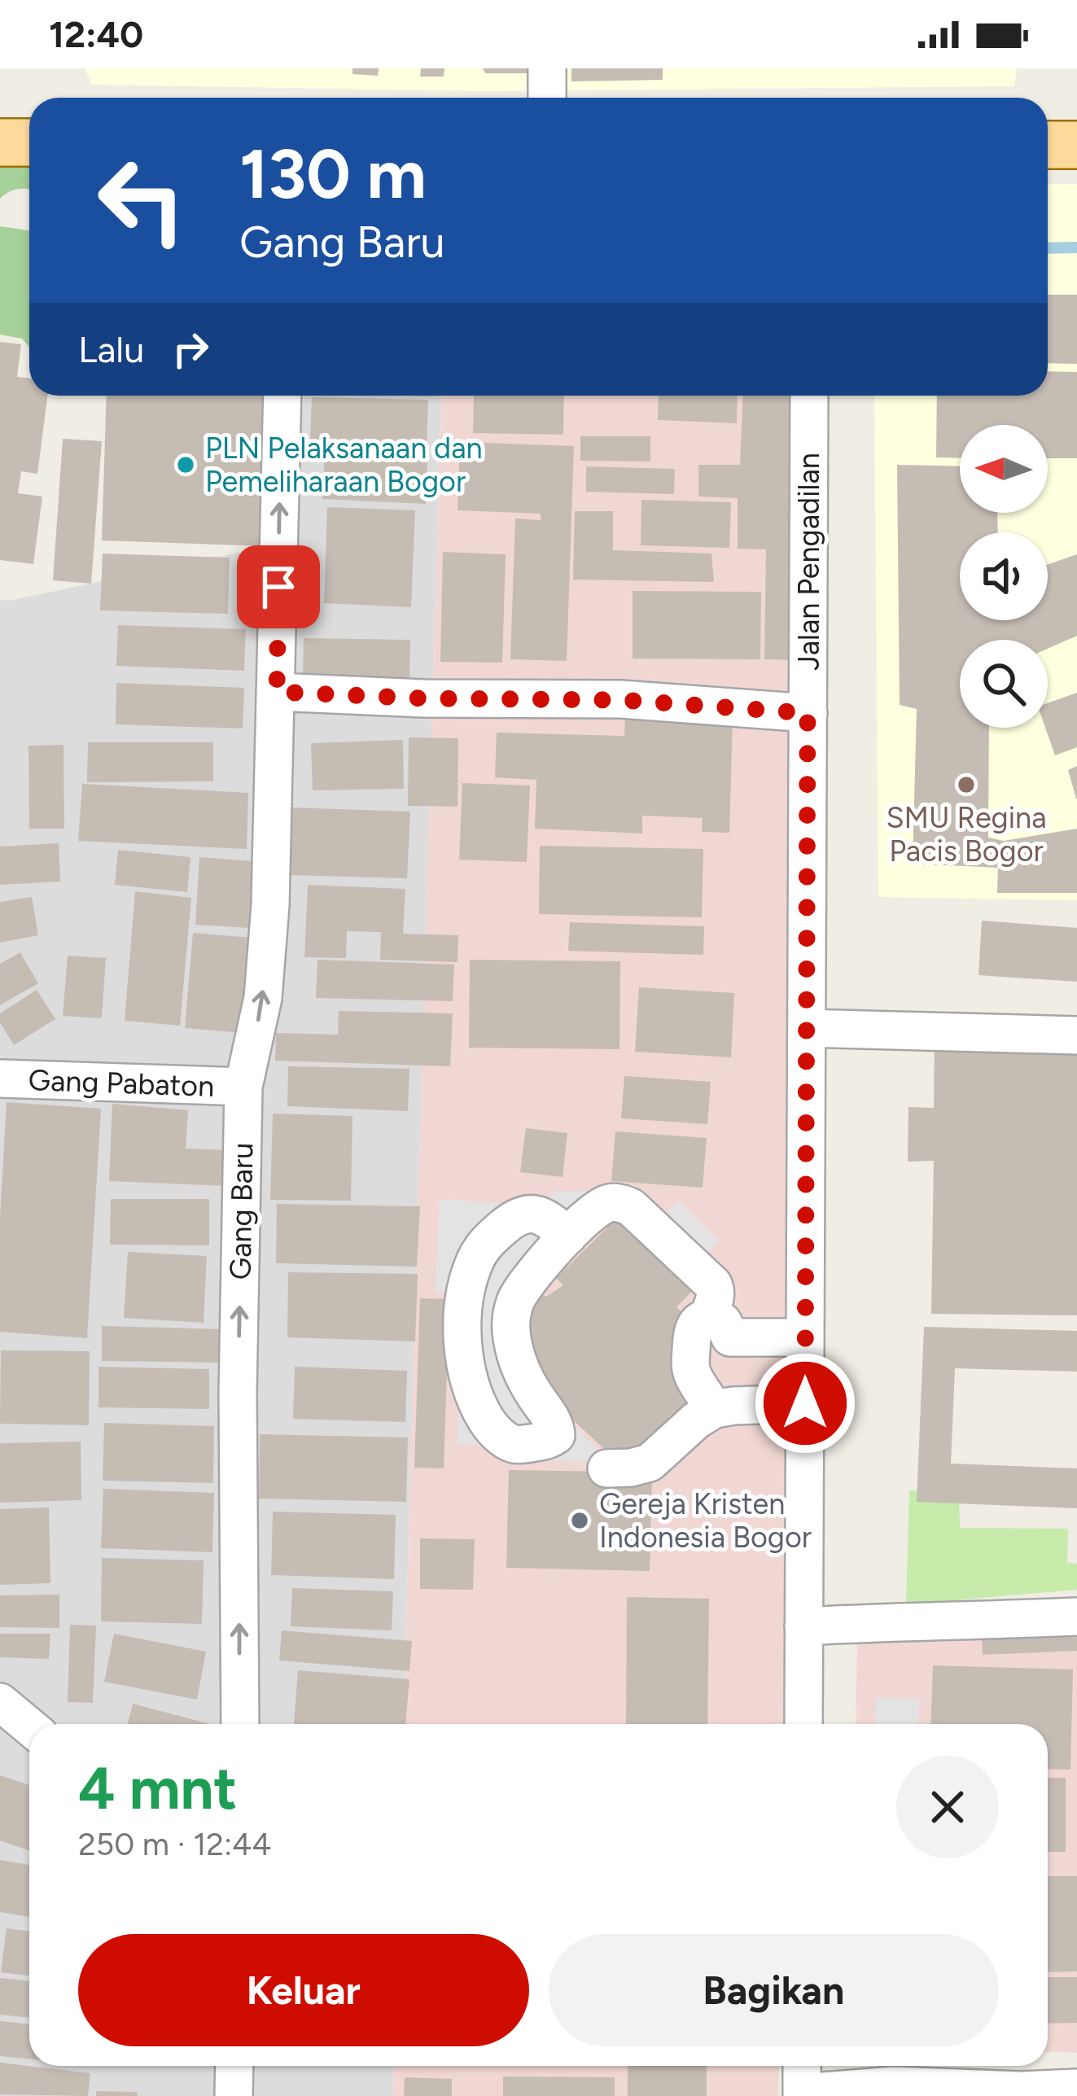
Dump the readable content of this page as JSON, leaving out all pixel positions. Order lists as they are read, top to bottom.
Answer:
{
  "streets": {
    "street": ["Jalan Pengadilan", "Gang Pabaton", "Gang Baru"]
  },
  "crossings": [
    ["Gang Pabaton", "Gang Baru"]
  ],
  "one_way": ["Gang Baru"],
  "places": ["PLN Pelaksanaan dan Pemeliharaan Bogor", "SMU Regina Pacis Bogor", "Gereja Kristen Indonesia Bogor"],
  "north": "left",
  "page": {
    "status": "12:40",
    "turn": ["130 m", "Gang Baru"],
    "then": "Lalu",
    "heading": ["4 mnt", "250 m · 12:44"],
    "buttons": ["Keluar", "Bagikan"]
  }
}
